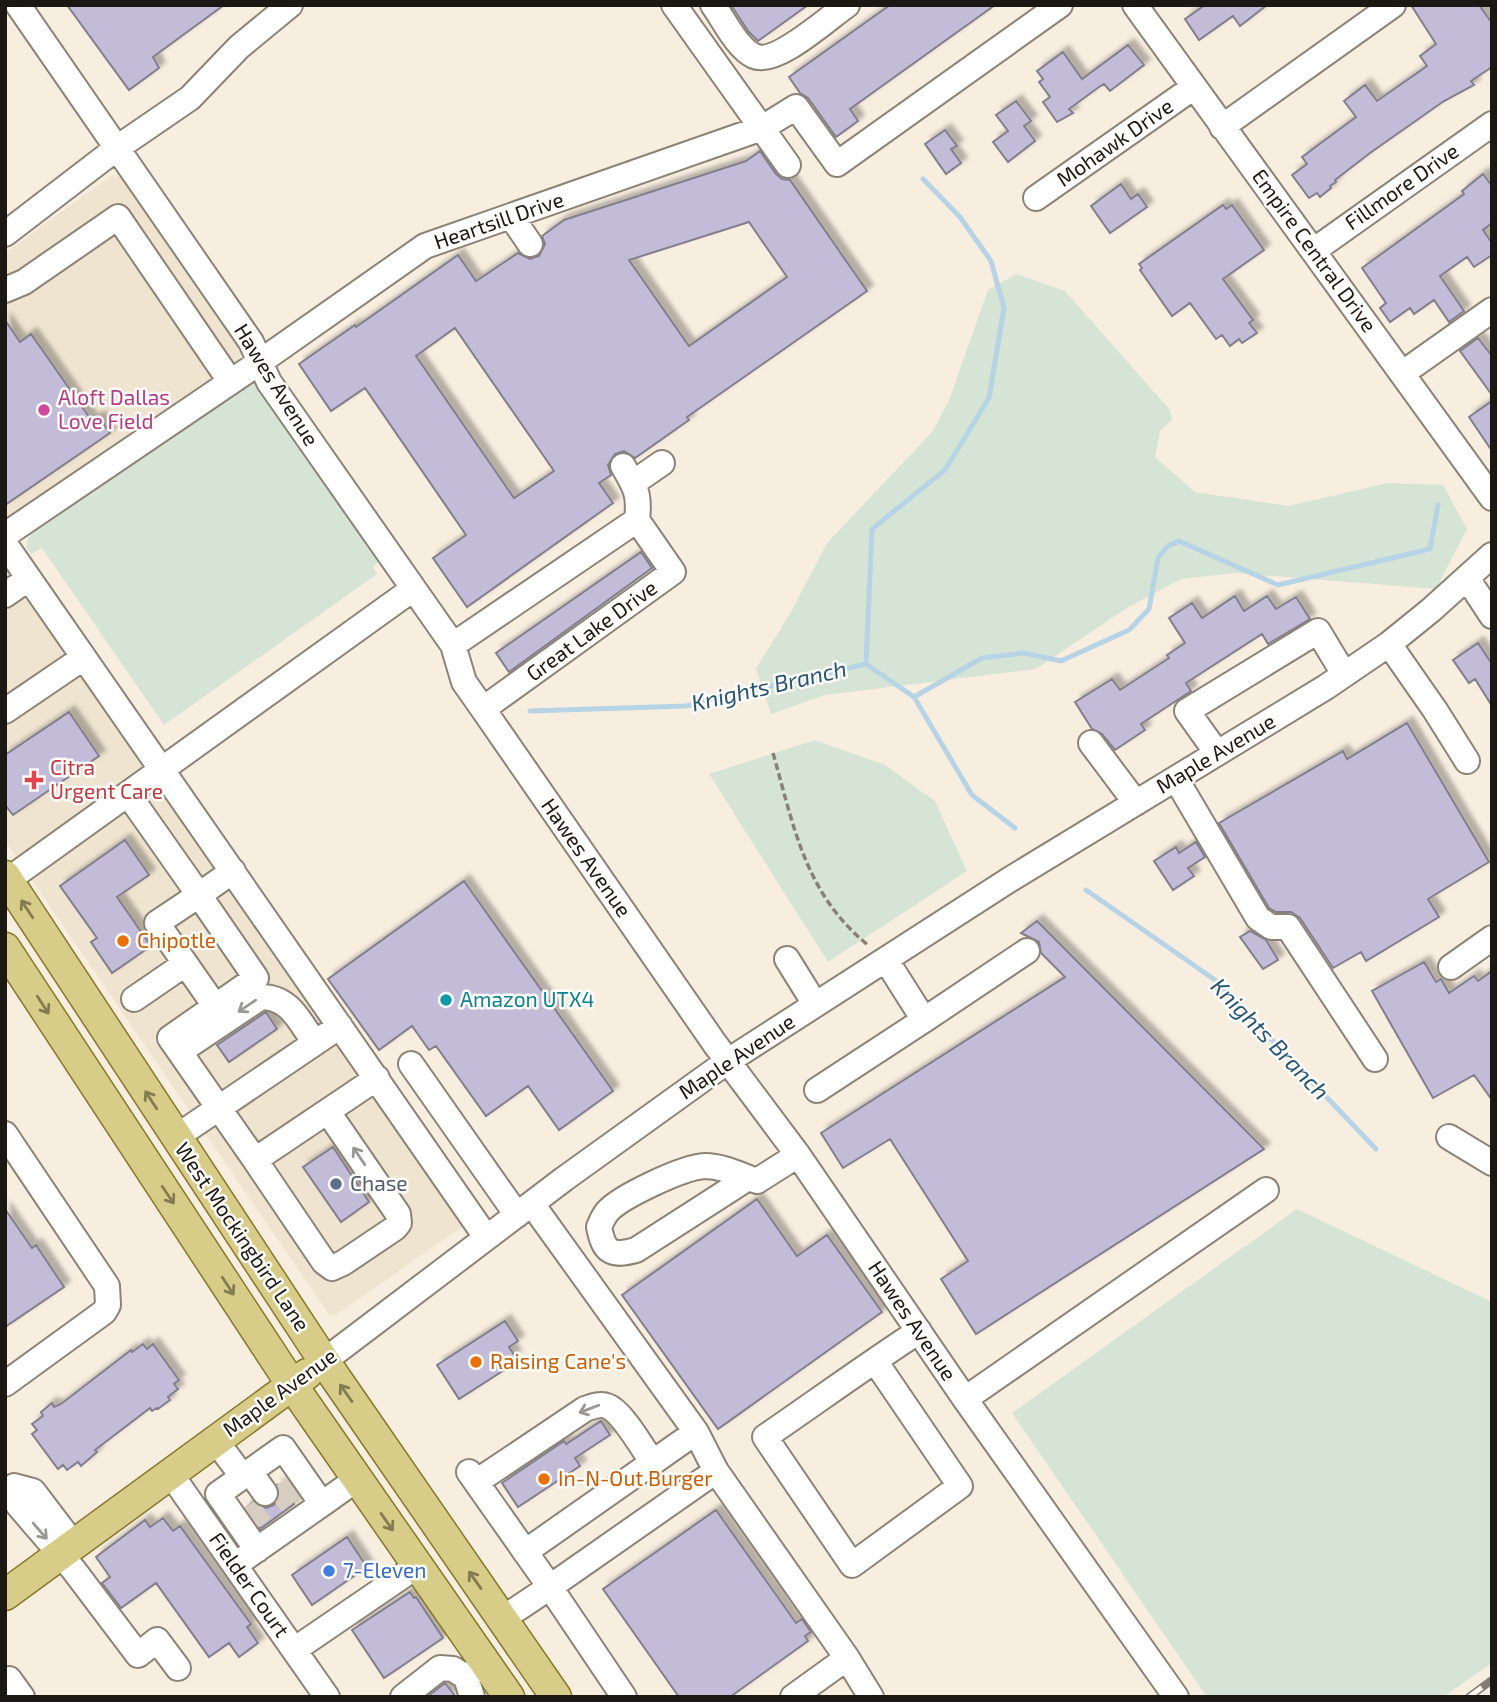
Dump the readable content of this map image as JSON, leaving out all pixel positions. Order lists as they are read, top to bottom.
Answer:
{
  "streets": {
    "main road": ["Maple Avenue", "West Mockingbird Lane"],
    "street": [
      "Mohawk Drive",
      "Fillmore Drive",
      "Heartsill Drive",
      "Empire Central Drive",
      "Hawes Avenue",
      "Great Lake Drive",
      "Fielder Court"
    ]
  },
  "crossings": [
    ["Mohawk Drive", "Empire Central Drive"],
    ["Fillmore Drive", "Empire Central Drive"],
    ["Heartsill Drive", "Hawes Avenue"],
    ["Hawes Avenue", "Great Lake Drive"],
    ["Hawes Avenue", "Maple Avenue"],
    ["Maple Avenue", "West Mockingbird Lane"],
    ["Maple Avenue", "Fielder Court"]
  ],
  "water": ["Knights Branch"],
  "places": {
    "other": [
      "Aloft Dallas Love Field",
      "Chipotle",
      "Amazon UTX4",
      "Chase",
      "Raising Cane's",
      "In-N-Out Burger",
      "7-Eleven"
    ],
    "health": ["Citra Urgent Care"]
  }
}
